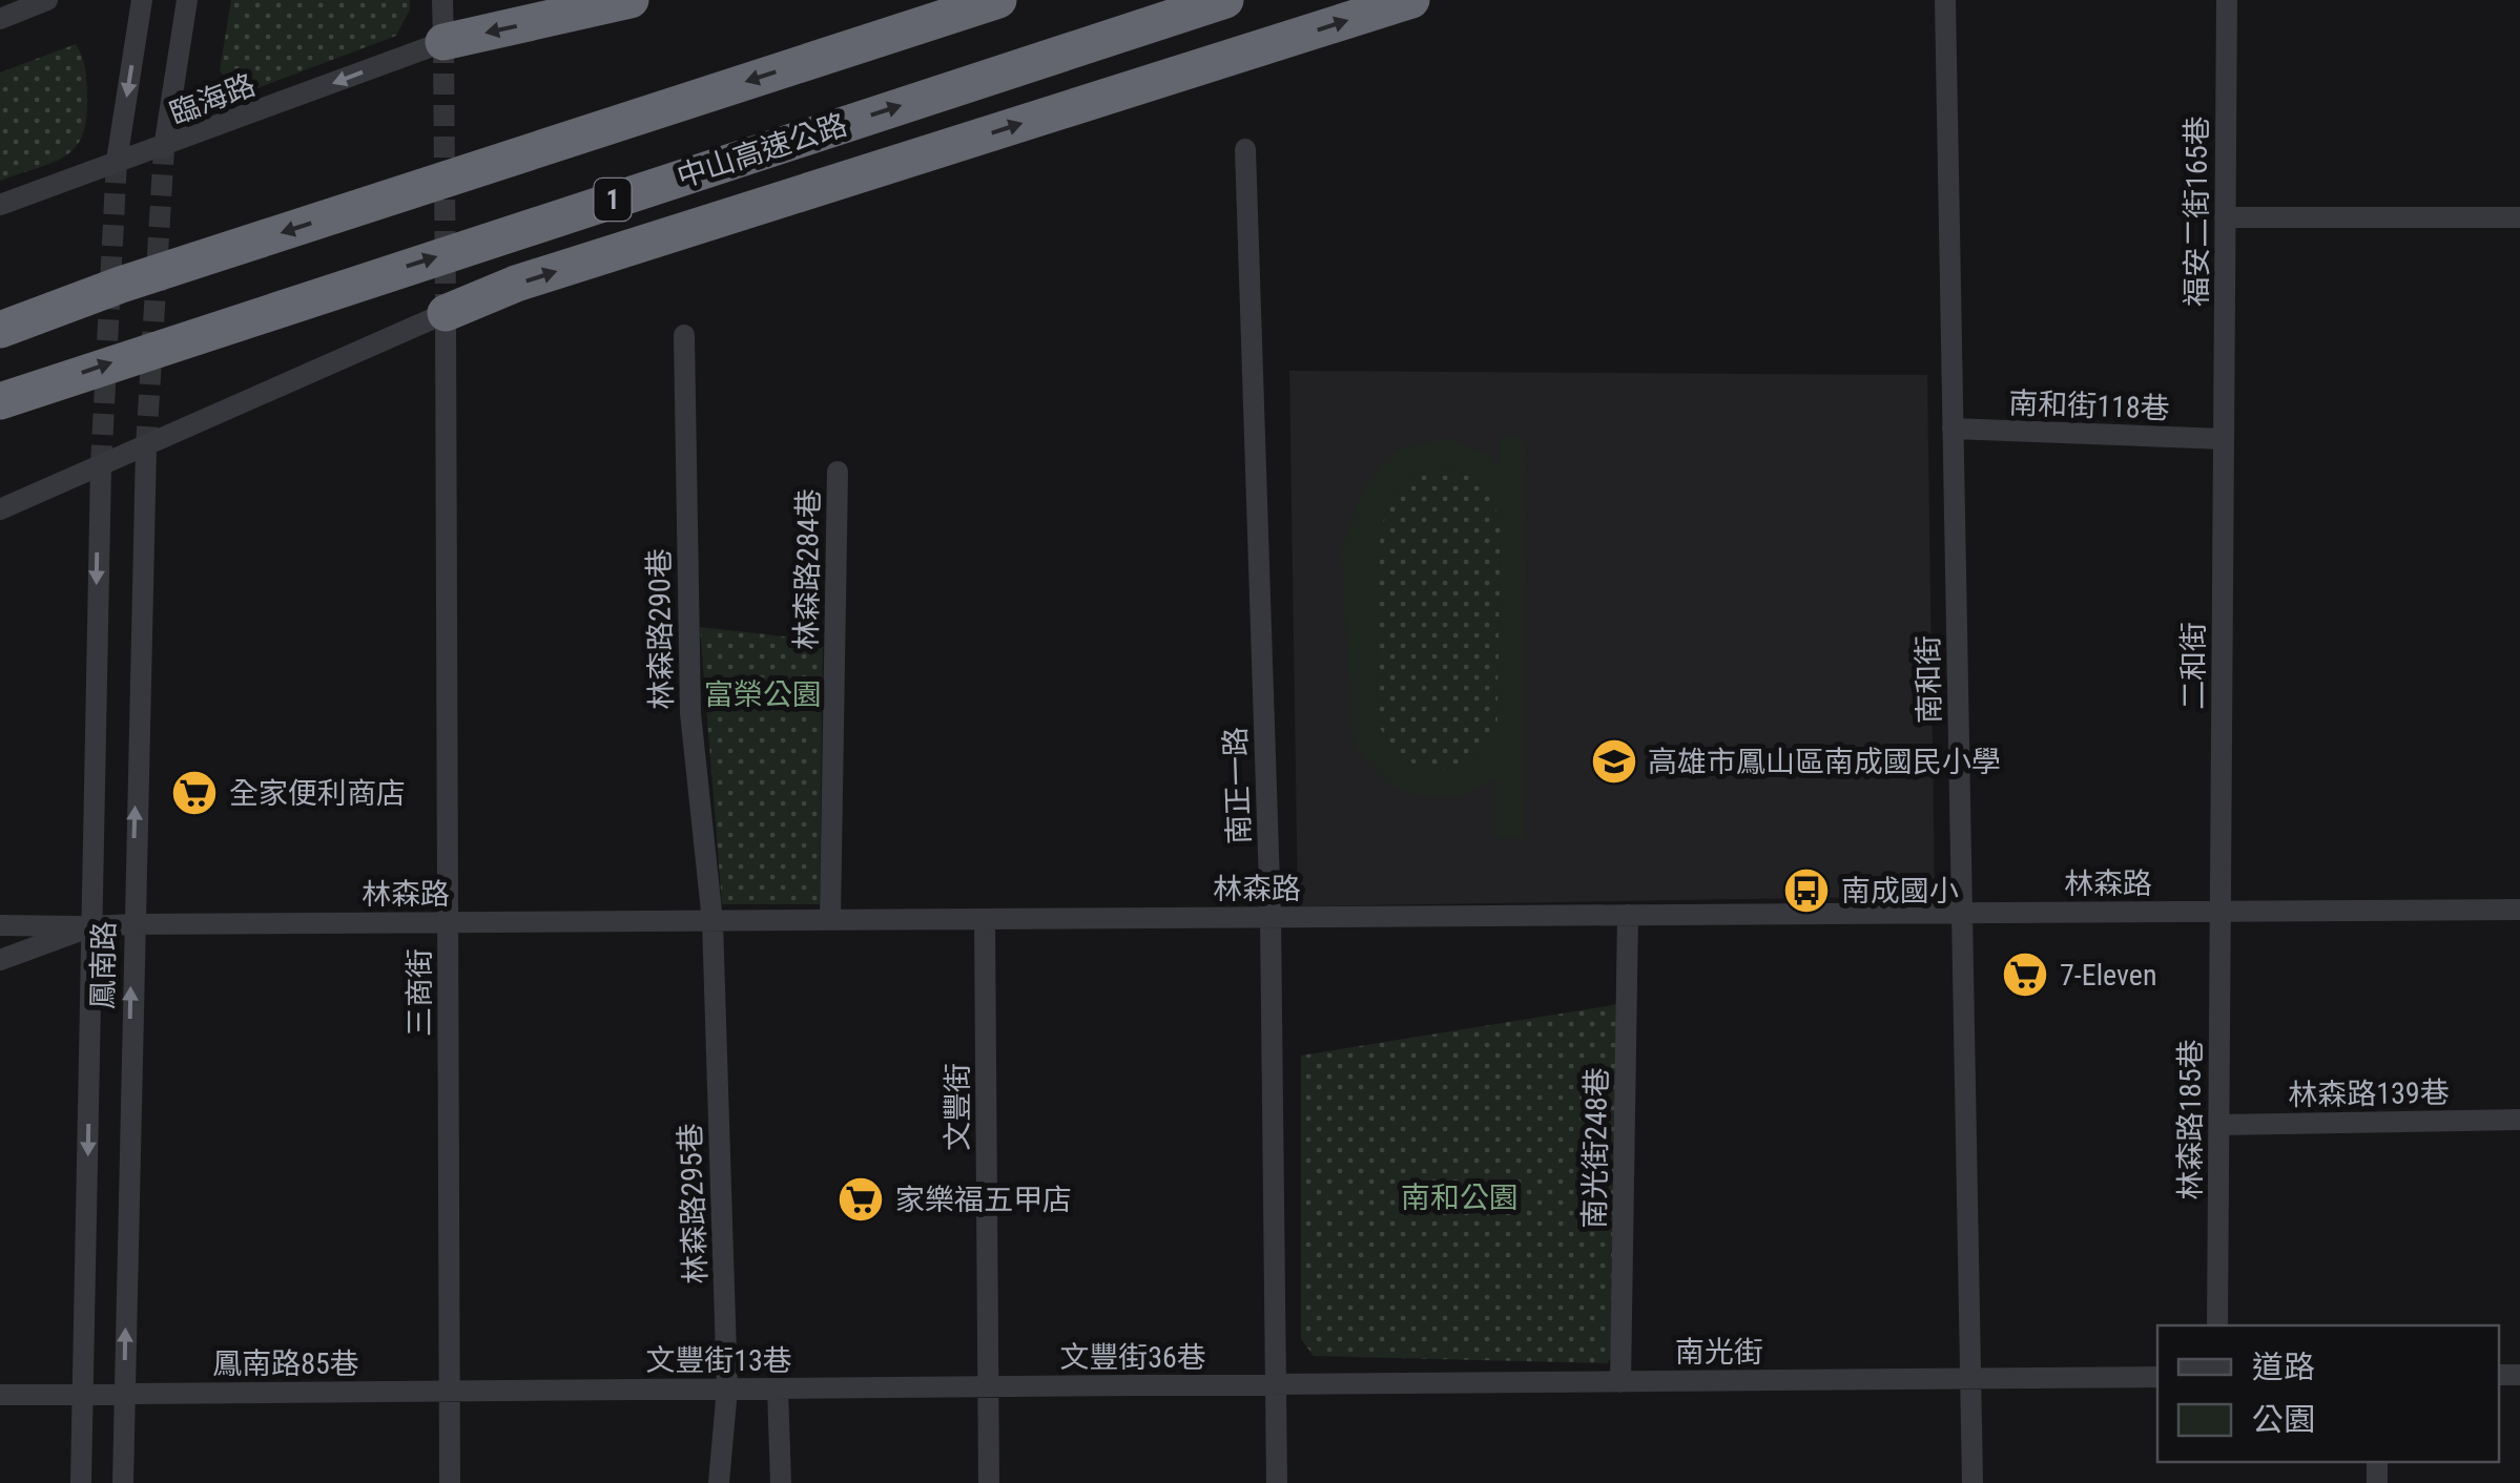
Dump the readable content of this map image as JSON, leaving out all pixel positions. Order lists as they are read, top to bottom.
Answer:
{
  "streets": {
    "highway": ["中山高速公路", "1"],
    "street": [
      "臨海路",
      "福安二街165巷",
      "南和街118巷",
      "林森路284巷",
      "林森路290巷",
      "二和街",
      "南和街",
      "南正一路",
      "林森路",
      "鳳南路",
      "三商街",
      "林森路139巷",
      "文豐街",
      "林森路185巷",
      "南光街248巷",
      "林森路295巷",
      "南光街",
      "文豐街36巷",
      "文豐街13巷",
      "鳳南路85巷"
    ]
  },
  "crossings": [
    ["福安二街165巷", "南和街118巷"],
    ["福安二街165巷", "二和街"],
    ["南和街118巷", "二和街"],
    ["南和街118巷", "南和街"],
    ["林森路284巷", "林森路"],
    ["林森路290巷", "林森路"],
    ["林森路290巷", "林森路295巷"],
    ["二和街", "林森路"],
    ["二和街", "林森路185巷"],
    ["南和街", "林森路"],
    ["南和街", "南光街"],
    ["南正一路", "林森路"],
    ["南正一路", "南光街"],
    ["南正一路", "文豐街36巷"],
    ["林森路", "鳳南路"],
    ["林森路", "三商街"],
    ["林森路", "文豐街"],
    ["林森路", "林森路185巷"],
    ["林森路", "南光街248巷"],
    ["林森路", "林森路295巷"],
    ["鳳南路", "鳳南路85巷"],
    ["三商街", "文豐街13巷"],
    ["三商街", "鳳南路85巷"],
    ["林森路139巷", "林森路185巷"],
    ["文豐街", "文豐街36巷"],
    ["文豐街", "文豐街13巷"],
    ["南光街248巷", "南光街"],
    ["林森路295巷", "文豐街13巷"],
    ["南光街", "文豐街36巷"],
    ["文豐街36巷", "文豐街13巷"],
    ["文豐街13巷", "鳳南路85巷"]
  ],
  "one_way": ["臨海路"],
  "parks": ["富榮公園", "南和公園"],
  "places": {
    "school or university": ["高雄市鳳山區南成國民小學"],
    "supermarket": ["全家便利商店", "7-Eleven", "家樂福五甲店"],
    "bus stop": ["南成國小"]
  },
  "legend": ["道路", "公園"]
}
